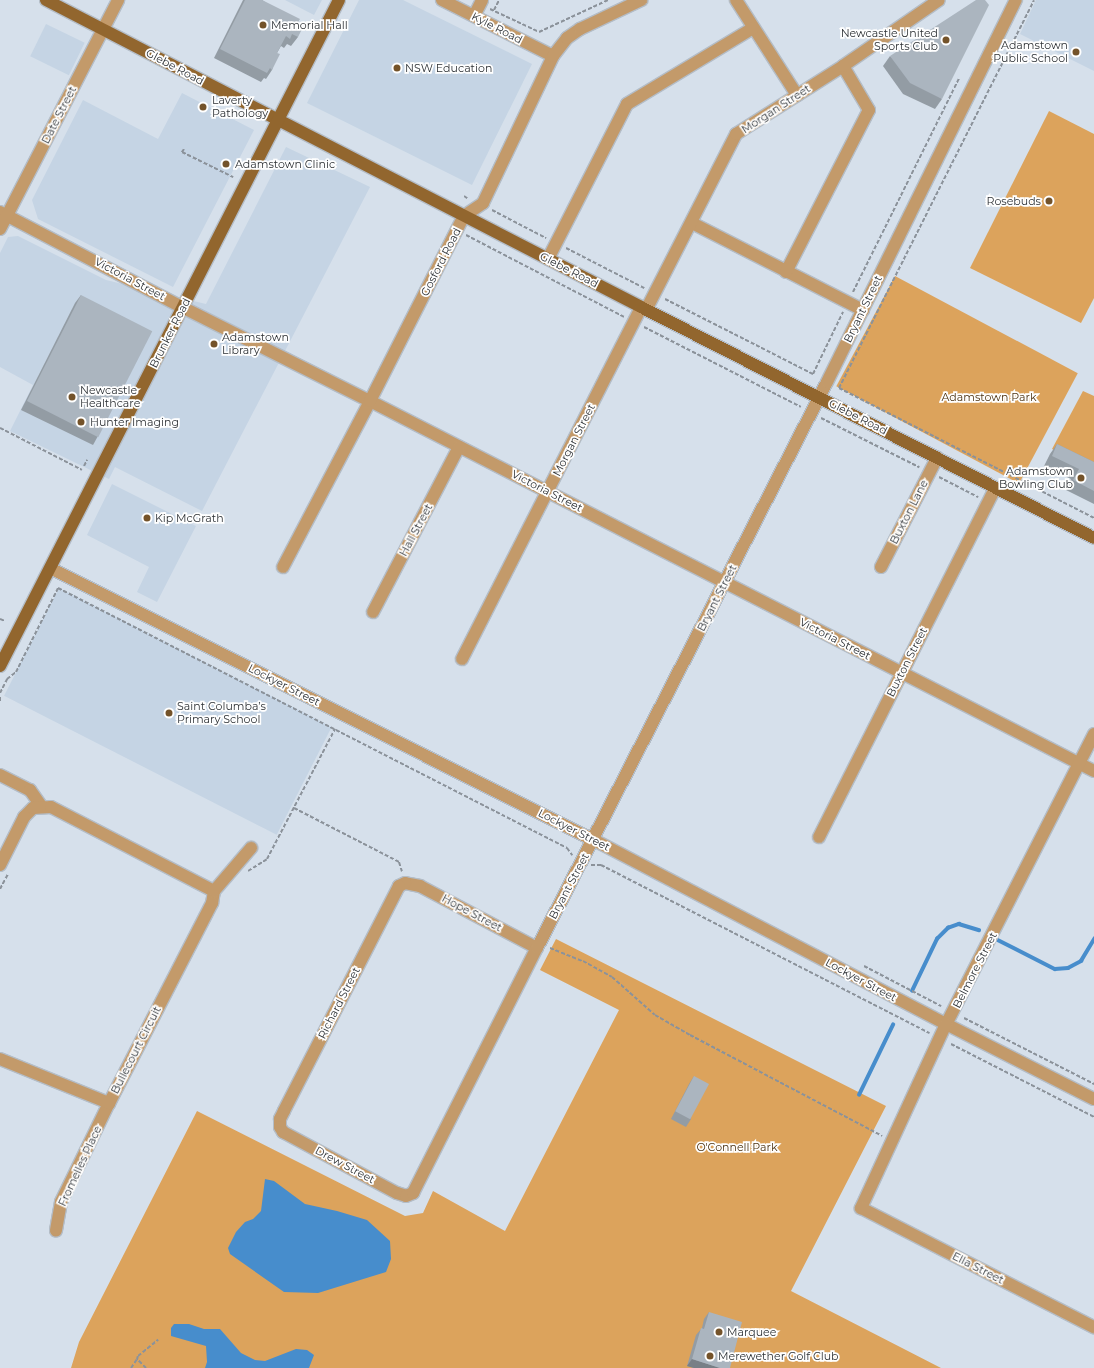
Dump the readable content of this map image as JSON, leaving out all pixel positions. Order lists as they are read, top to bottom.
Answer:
{
  "streets": {
    "main road": ["Glebe Road", "Brunker Road"],
    "street": [
      "Kyle Road",
      "Morgan Street",
      "Date Street",
      "Gosford Road",
      "Victoria Street",
      "Bryant Street",
      "Buxton Lane",
      "Hall Street",
      "Buxton Street",
      "Lockyer Street",
      "Hope Street",
      "Belmore Street",
      "Richard Street",
      "Bullecourt Circuit",
      "Drew Street",
      "Fromelles Place",
      "Ella Street"
    ]
  },
  "crossings": [
    ["Kyle Road", "Gosford Road"],
    ["Glebe Road", "Morgan Street"],
    ["Glebe Road", "Date Street"],
    ["Glebe Road", "Gosford Road"],
    ["Glebe Road", "Bryant Street"],
    ["Glebe Road", "Brunker Road"],
    ["Glebe Road", "Buxton Lane"],
    ["Glebe Road", "Buxton Street"],
    ["Morgan Street", "Victoria Street"],
    ["Date Street", "Victoria Street"],
    ["Gosford Road", "Victoria Street"],
    ["Victoria Street", "Bryant Street"],
    ["Victoria Street", "Brunker Road"],
    ["Victoria Street", "Hall Street"],
    ["Victoria Street", "Buxton Street"],
    ["Victoria Street", "Belmore Street"],
    ["Bryant Street", "Lockyer Street"],
    ["Bryant Street", "Hope Street"],
    ["Bryant Street", "Drew Street"],
    ["Brunker Road", "Lockyer Street"],
    ["Lockyer Street", "Belmore Street"],
    ["Hope Street", "Richard Street"],
    ["Belmore Street", "Ella Street"],
    ["Richard Street", "Drew Street"],
    ["Bullecourt Circuit", "Fromelles Place"]
  ],
  "parks": ["Adamstown Park", "O'Connell Park"],
  "places": [
    "Memorial Hall",
    "Newcastle United Sports Club",
    "Adamstown Public School",
    "NSW Education",
    "Laverty Pathology",
    "Adamstown Clinic",
    "Rosebuds",
    "Adamstown Library",
    "Newcastle Healthcare",
    "Hunter Imaging",
    "Adamstown Bowling Club",
    "Kip McGrath",
    "Saint Columba’s Primary School",
    "Marquee",
    "Merewether Golf Club"
  ]
}
